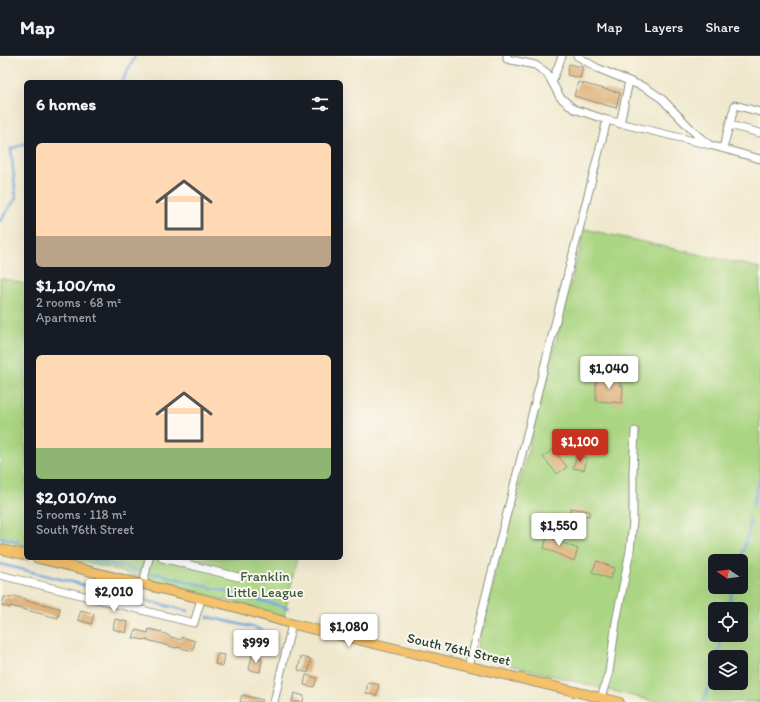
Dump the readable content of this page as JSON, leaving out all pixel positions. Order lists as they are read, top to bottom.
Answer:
{
  "streets": {
    "main road": ["South 76th Street"]
  },
  "parks": ["Franklin Little League"],
  "north": "left",
  "page": {
    "header": "Map",
    "nav": ["Map", "Layers", "Share"],
    "heading": "6 homes",
    "list": [
      {
        "name": "$1,100/mo",
        "note": "2 rooms · 68 m² · Apartment"
      },
      {
        "name": "$2,010/mo",
        "note": "5 rooms · 118 m² · South 76th Street"
      }
    ],
    "price": [
      "$1,040",
      "$1,100",
      "$1,550",
      "$2,010",
      "$1,080",
      "$999"
    ]
  }
}
